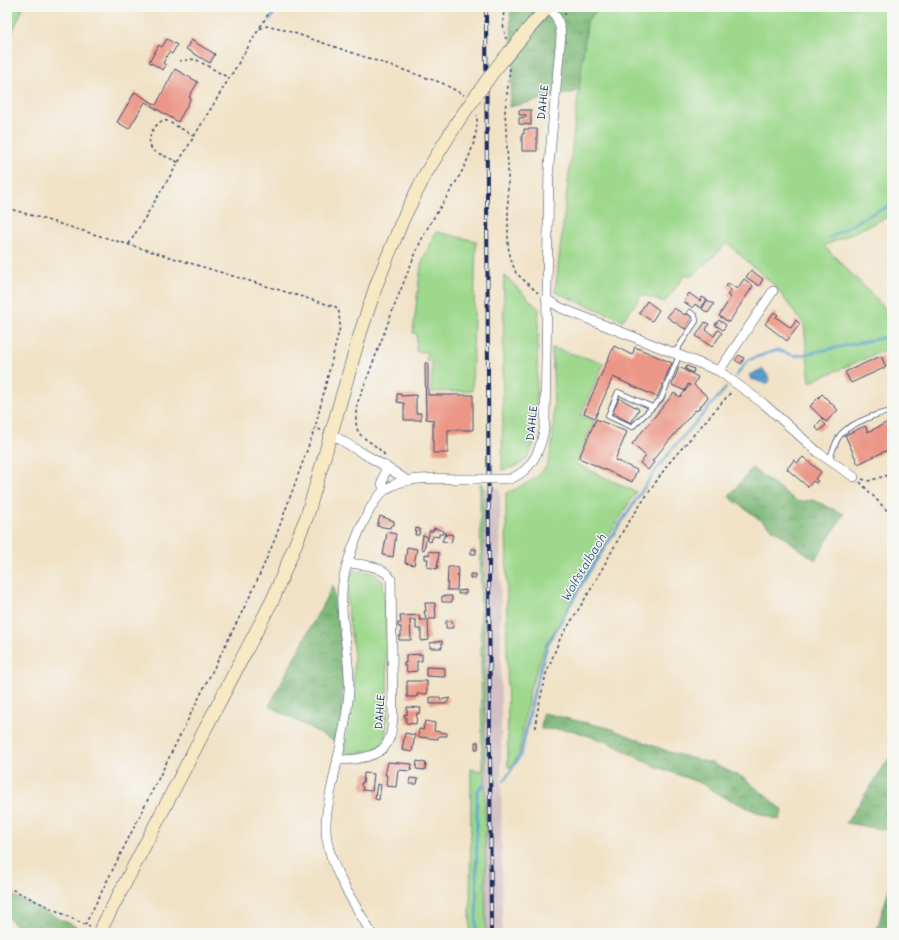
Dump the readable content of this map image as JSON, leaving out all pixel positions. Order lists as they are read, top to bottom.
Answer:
{
  "streets": {
    "street": ["DAHLE"]
  },
  "water": ["Wolfstalbach"]
}
